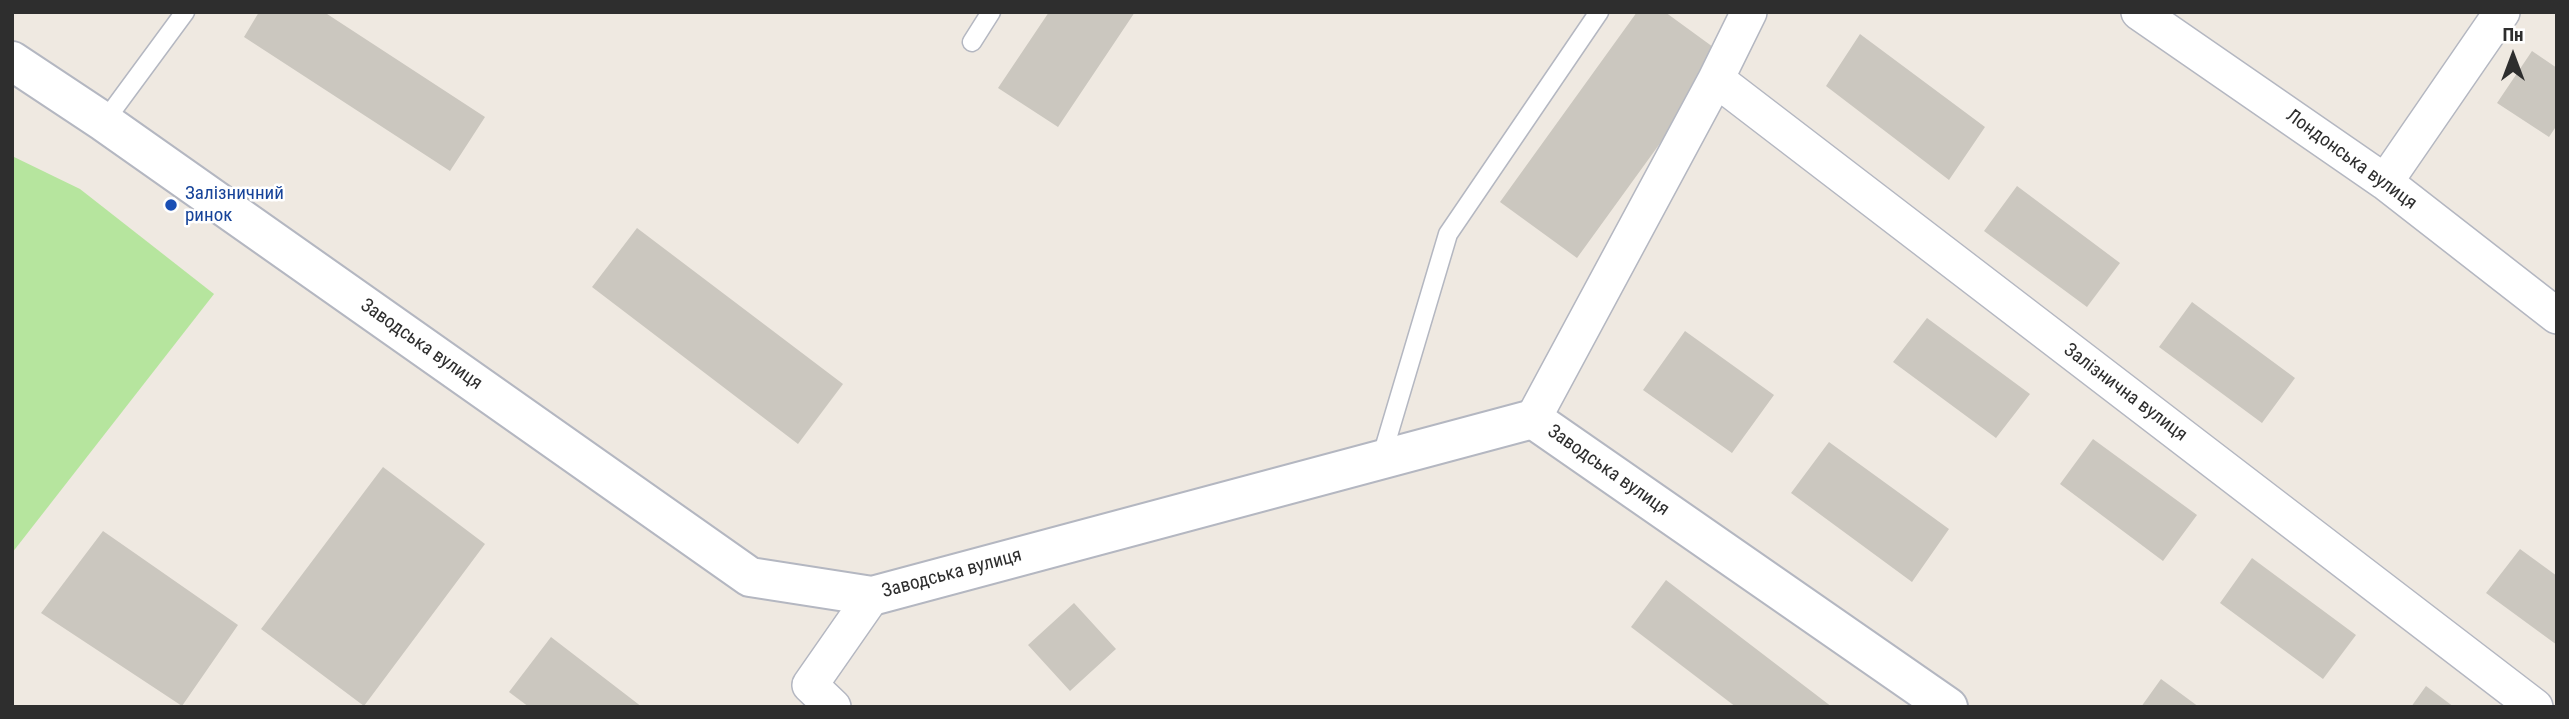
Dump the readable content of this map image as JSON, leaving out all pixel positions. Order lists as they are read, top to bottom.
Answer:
{
  "streets": {
    "street": ["Лондонська вулиця", "Заводська вулиця", "Залізнична вулиця"]
  },
  "places": ["Залізничний ринок"],
  "north": "top"
}
